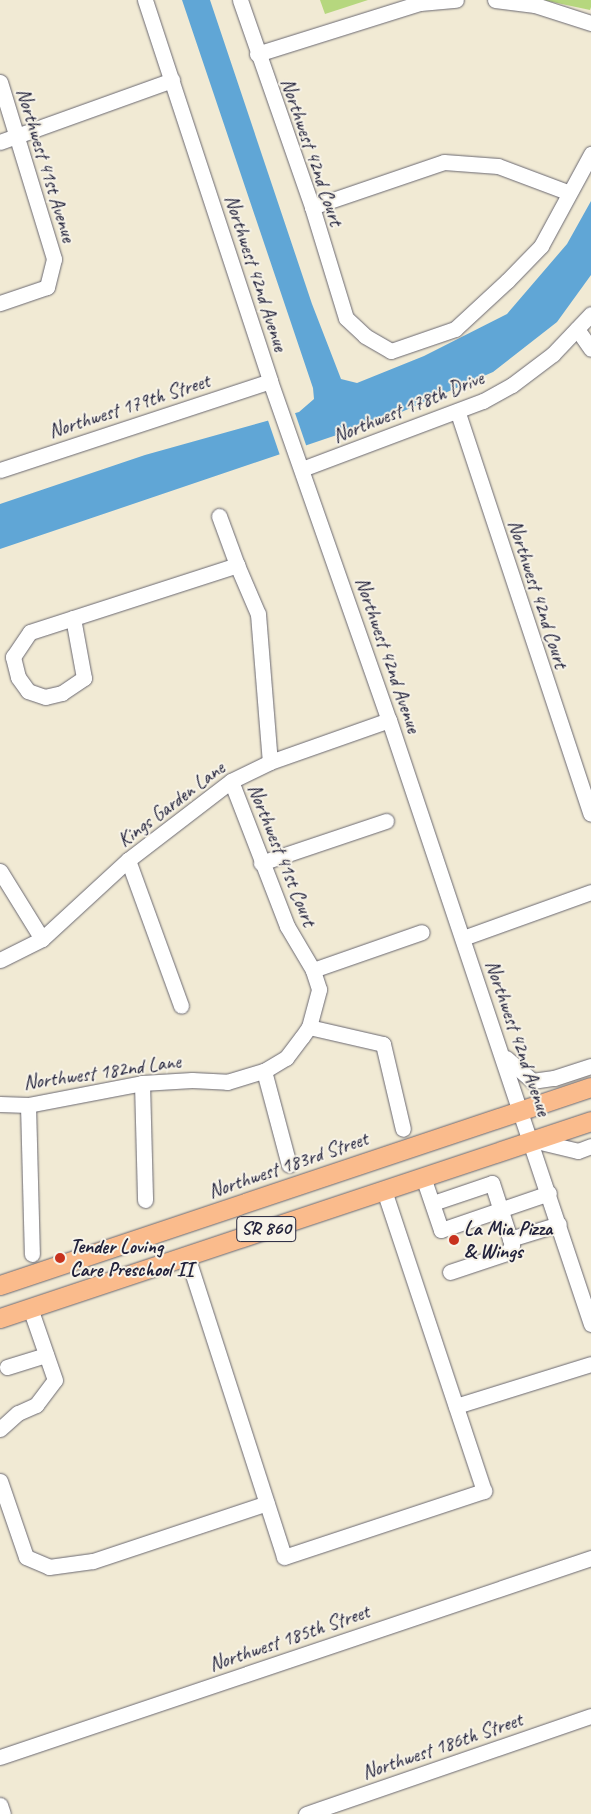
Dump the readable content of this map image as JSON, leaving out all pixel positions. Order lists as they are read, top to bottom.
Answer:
{
  "streets": {
    "main road": ["Northwest 183rd Street", "SR 860"],
    "street": [
      "Northwest 42nd Court",
      "Northwest 41st Avenue",
      "Northwest 42nd Avenue",
      "Northwest 179th Street",
      "Northwest 178th Drive",
      "Kings Garden Lane",
      "Northwest 41st Court",
      "Northwest 182nd Lane",
      "Northwest 185th Street",
      "Northwest 186th Street"
    ]
  },
  "crossings": [
    ["Northwest 42nd Court", "Northwest 178th Drive"],
    ["Northwest 42nd Avenue", "Northwest 179th Street"],
    ["Northwest 42nd Avenue", "Northwest 178th Drive"],
    ["Northwest 42nd Avenue", "Kings Garden Lane"],
    ["Northwest 42nd Avenue", "Northwest 183rd Street"],
    ["Northwest 42nd Avenue", "SR 860"],
    ["Kings Garden Lane", "Northwest 41st Court"],
    ["Northwest 41st Court", "Northwest 182nd Lane"]
  ],
  "places": ["La Mia Pizza & Wings", "Tender Loving Care Preschool II"]
}
